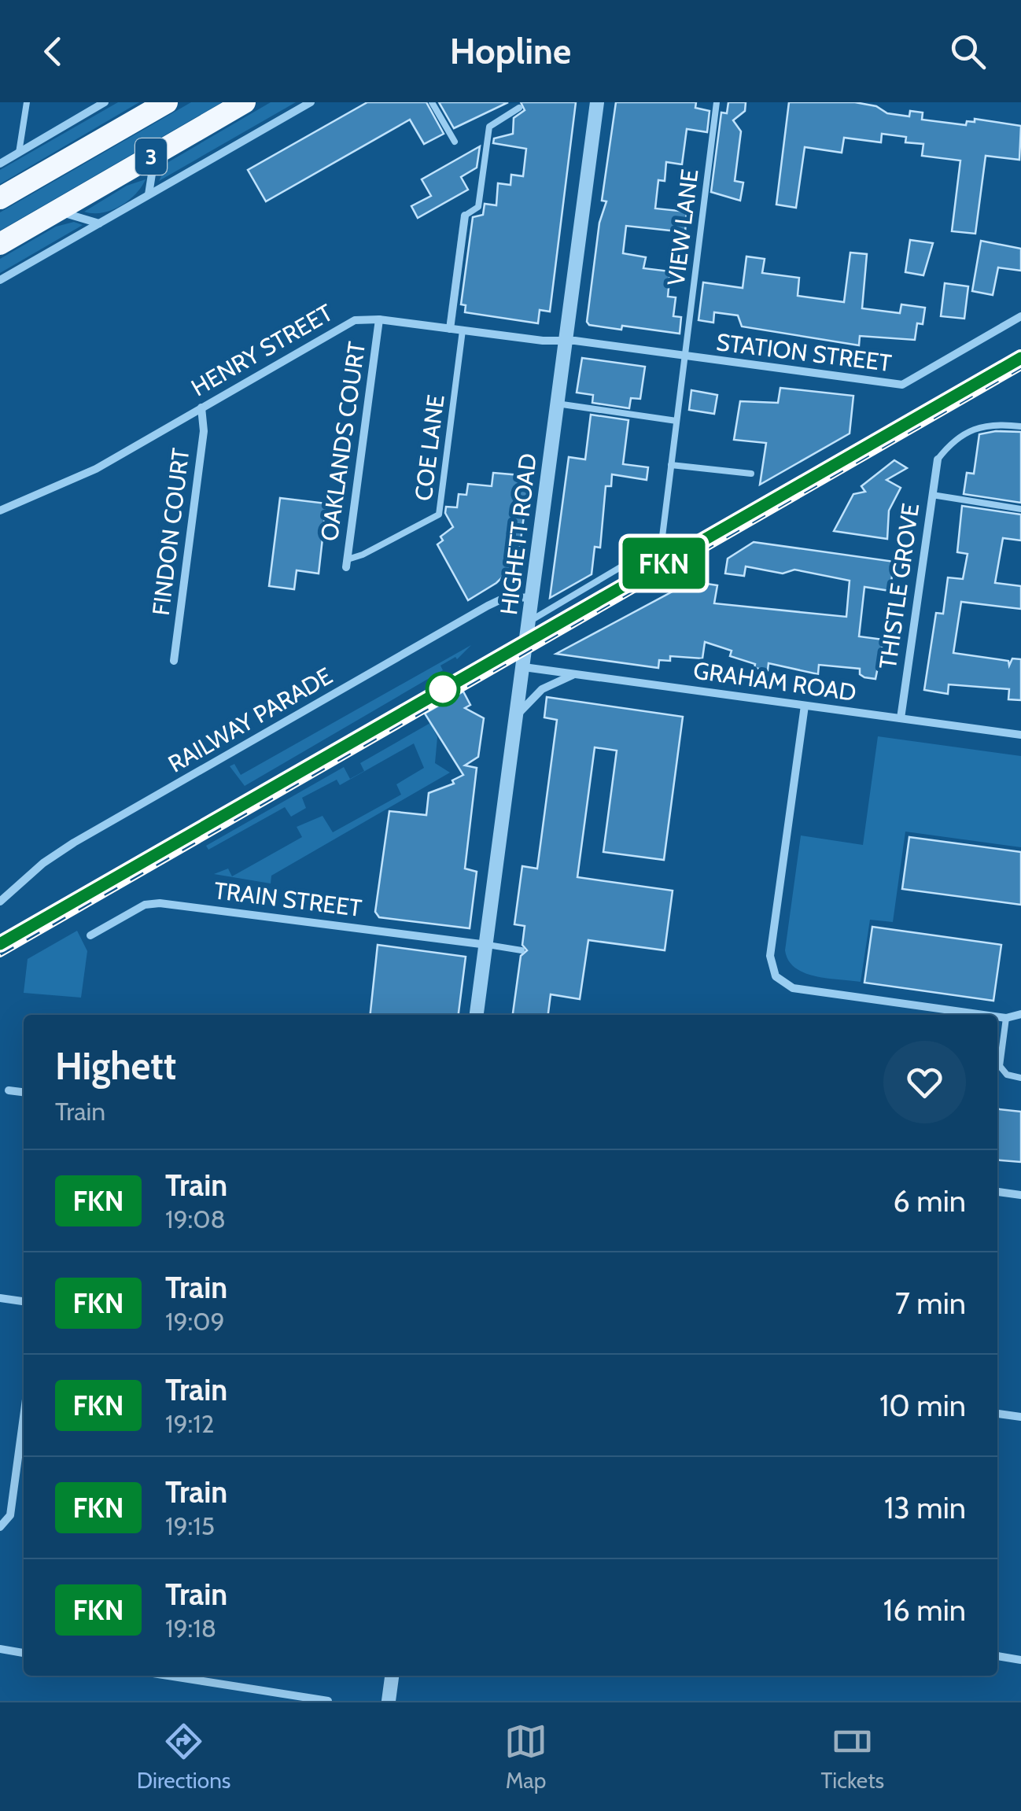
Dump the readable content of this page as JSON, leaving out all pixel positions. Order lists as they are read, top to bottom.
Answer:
{
  "streets": {
    "highway": ["3"],
    "street": [
      "HENRY STREET",
      "STATION STREET",
      "OAKLANDS COURT",
      "FINDON COURT",
      "HIGHETT ROAD",
      "THISTLE GROVE",
      "GRAHAM ROAD",
      "RAILWAY PARADE",
      "TRAIN STREET"
    ],
    "lane": ["VIEW LANE", "COE LANE"]
  },
  "crossings": [
    ["VIEW LANE", "STATION STREET"],
    ["VIEW LANE", "HIGHETT ROAD"],
    ["HENRY STREET", "STATION STREET"],
    ["HENRY STREET", "OAKLANDS COURT"],
    ["HENRY STREET", "COE LANE"],
    ["HENRY STREET", "FINDON COURT"],
    ["HENRY STREET", "HIGHETT ROAD"],
    ["STATION STREET", "HIGHETT ROAD"],
    ["OAKLANDS COURT", "COE LANE"],
    ["HIGHETT ROAD", "GRAHAM ROAD"],
    ["HIGHETT ROAD", "RAILWAY PARADE"],
    ["HIGHETT ROAD", "TRAIN STREET"],
    ["THISTLE GROVE", "GRAHAM ROAD"]
  ],
  "page": {
    "header": "Hopline",
    "on_map": "FKN",
    "heading": ["Highett", "Train"],
    "list": [
      {
        "mark": "FKN",
        "name": "Train",
        "note": "19:08",
        "value": "6 min"
      },
      {
        "mark": "FKN",
        "name": "Train",
        "note": "19:09",
        "value": "7 min"
      },
      {
        "mark": "FKN",
        "name": "Train",
        "note": "19:12",
        "value": "10 min"
      },
      {
        "mark": "FKN",
        "name": "Train",
        "note": "19:15",
        "value": "13 min"
      },
      {
        "mark": "FKN",
        "name": "Train",
        "note": "19:18",
        "value": "16 min"
      }
    ],
    "tabs": ["Directions", "Map", "Tickets"]
  }
}
